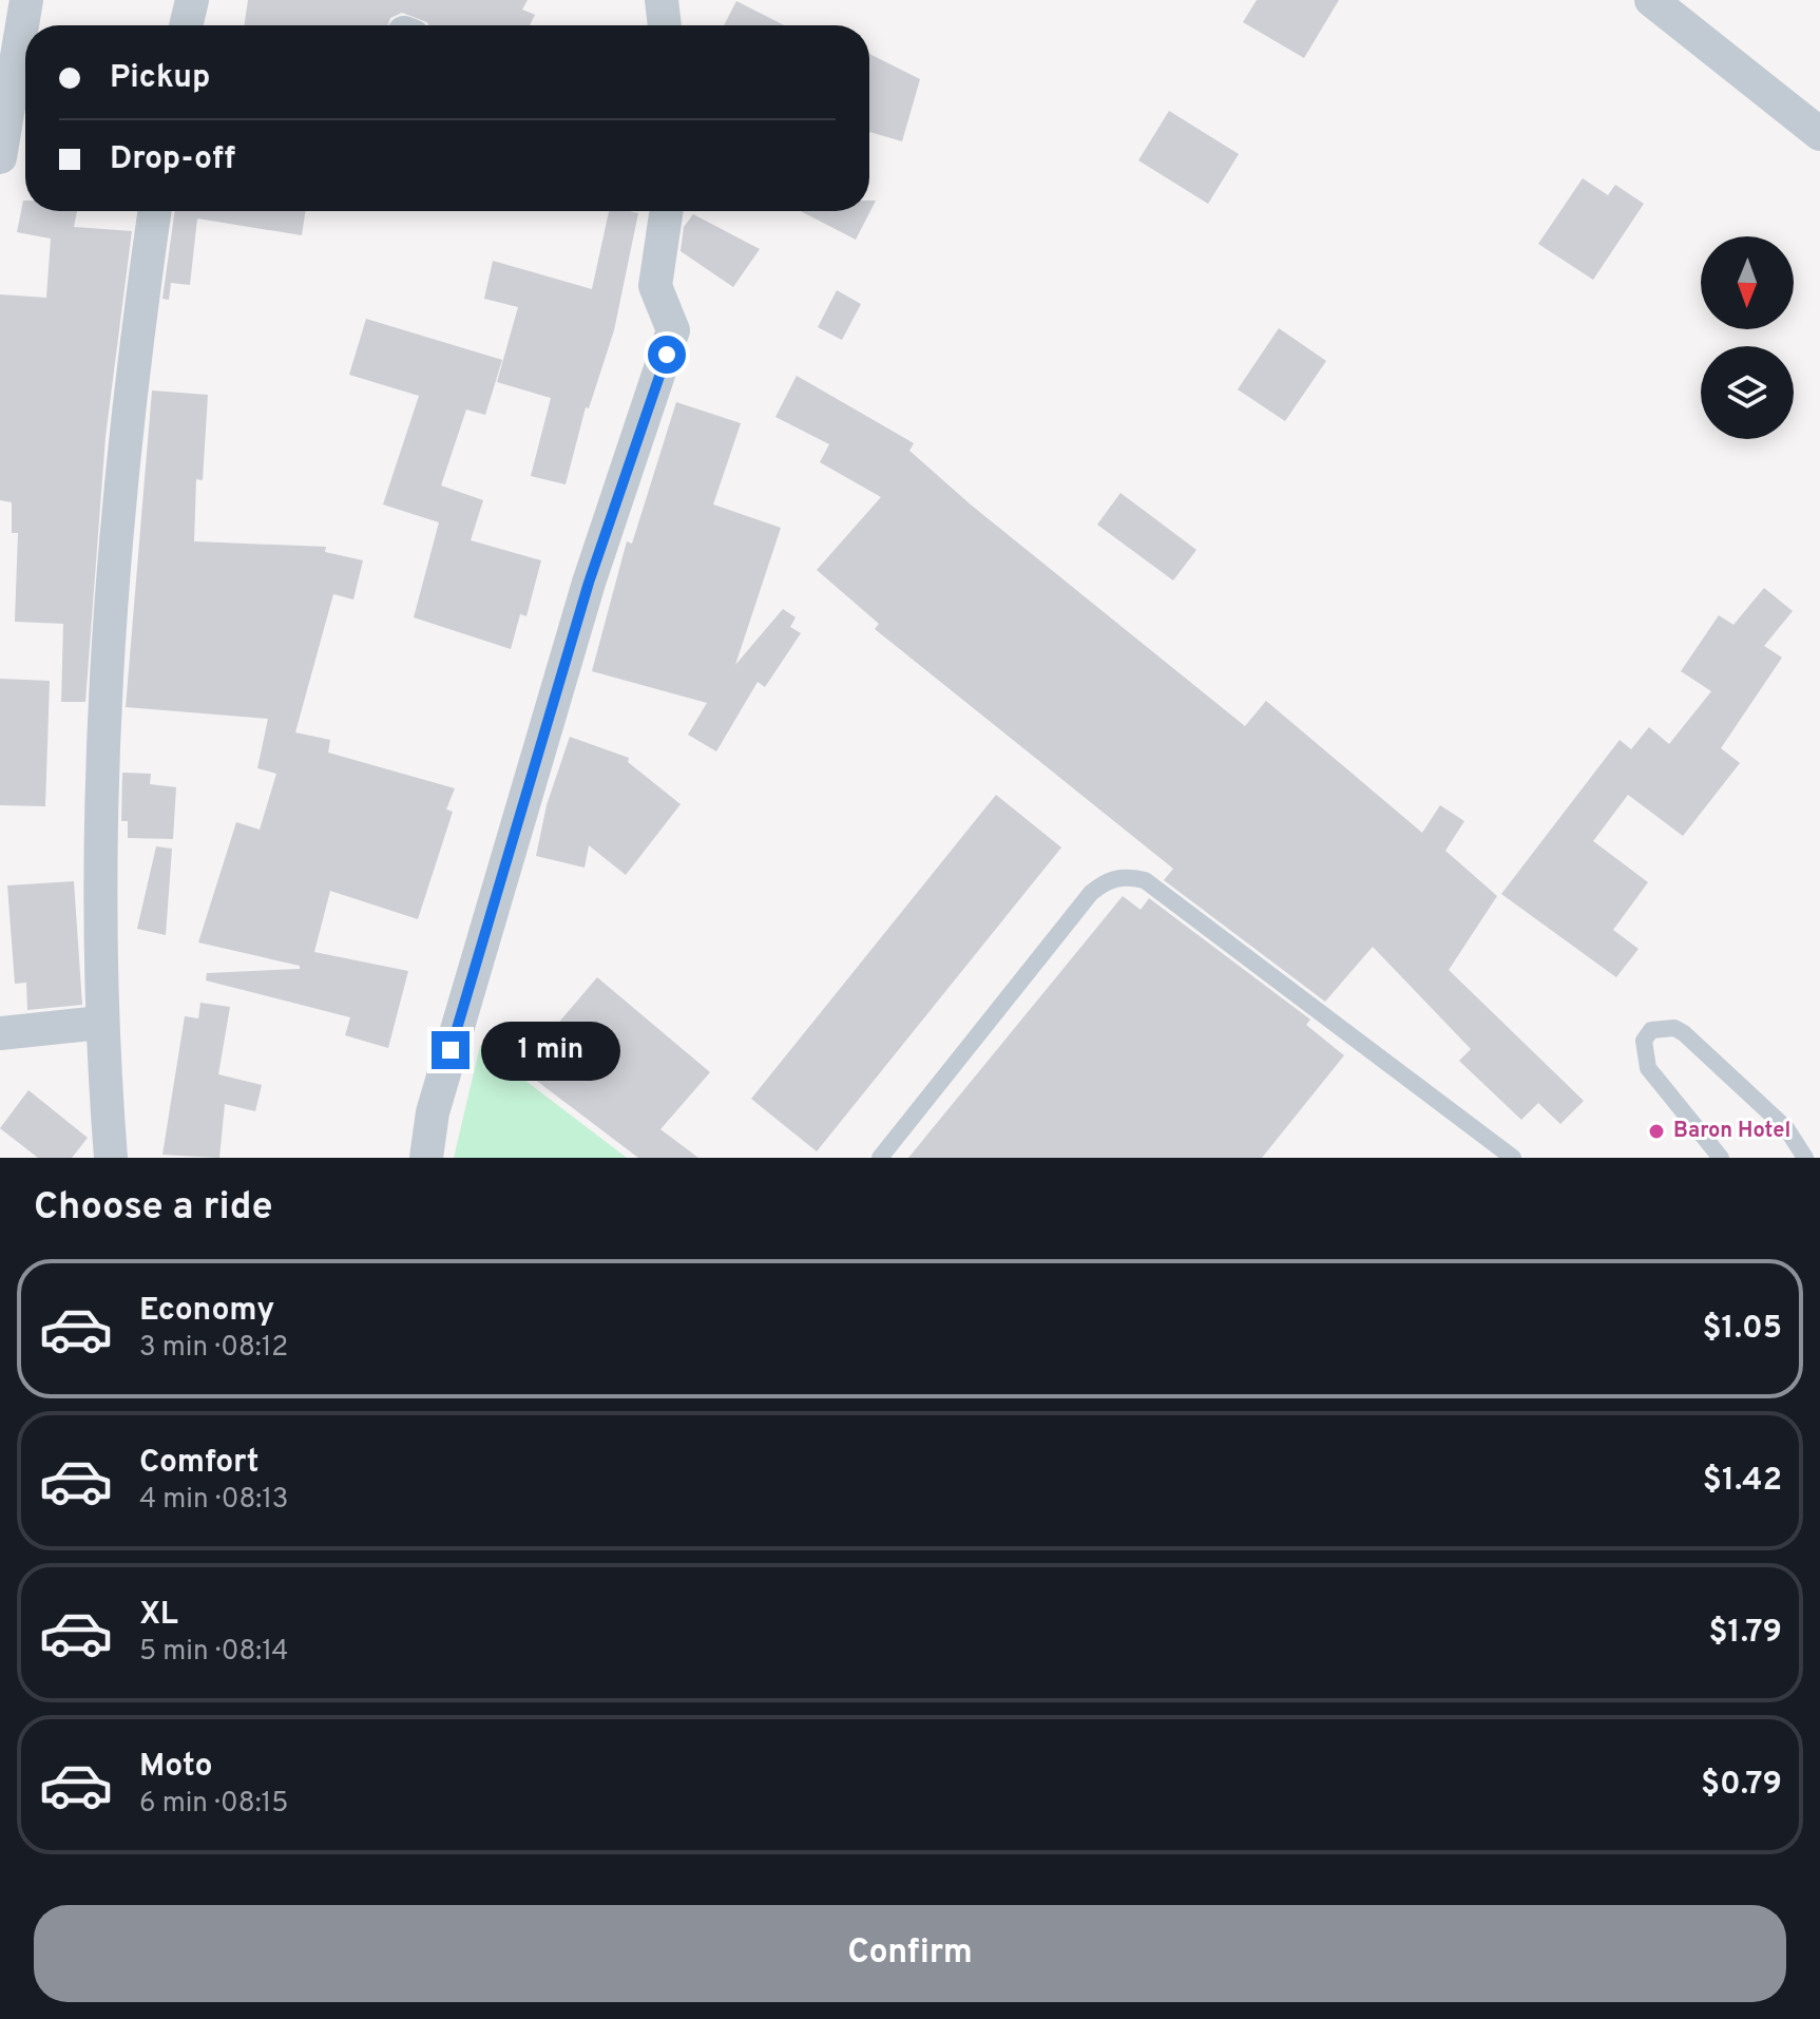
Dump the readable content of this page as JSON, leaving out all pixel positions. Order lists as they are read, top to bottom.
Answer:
{
  "places": ["Baron Hotel"],
  "north": "bottom",
  "page": {
    "banner": ["Pickup", "Drop-off"],
    "bubble": "1 min",
    "heading": "Choose a ride",
    "list": [
      {
        "name": "Economy",
        "note": "3 min · 08:12",
        "value": "$1.05"
      },
      {
        "name": "Comfort",
        "note": "4 min · 08:13",
        "value": "$1.42"
      },
      {
        "name": "XL",
        "note": "5 min · 08:14",
        "value": "$1.79"
      },
      {
        "name": "Moto",
        "note": "6 min · 08:15",
        "value": "$0.79"
      }
    ],
    "buttons": "Confirm"
  }
}
